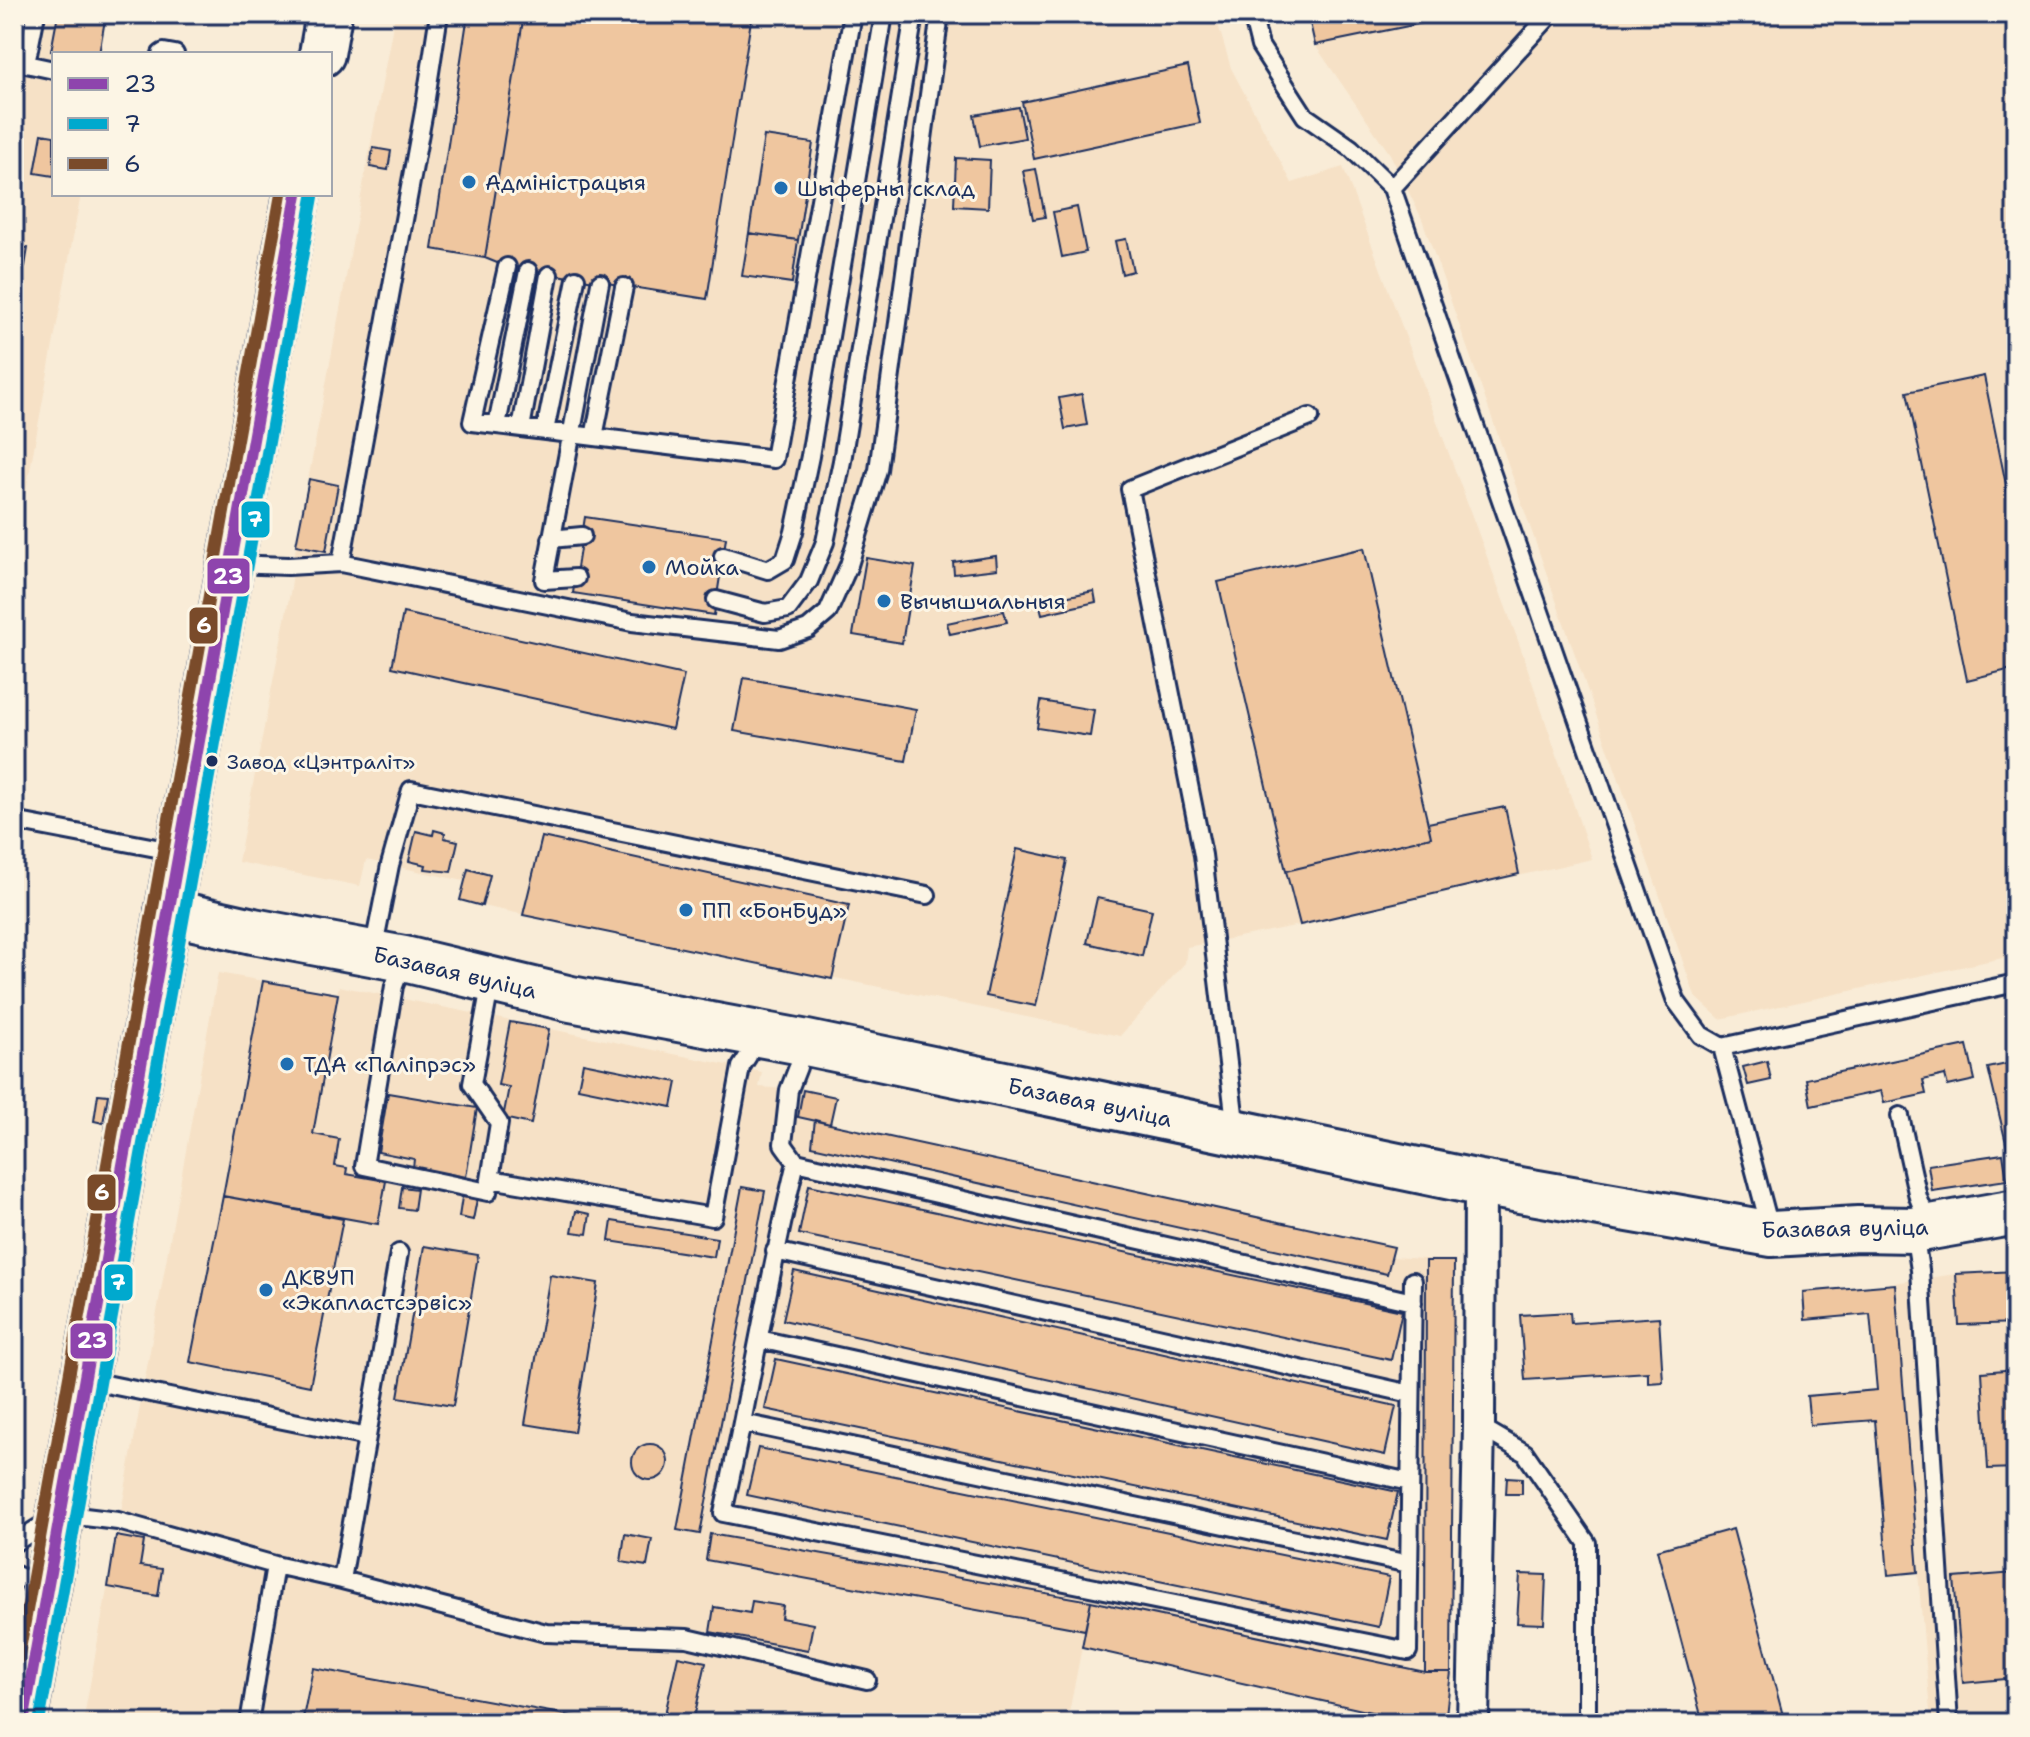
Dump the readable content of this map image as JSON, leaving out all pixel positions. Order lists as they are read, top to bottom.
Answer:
{
  "streets": {
    "street": ["Базавая вуліца"]
  },
  "places": [
    "Адміністрацыя",
    "Шыферны склад",
    "Мойка",
    "Вычышчальныя",
    "Завод «Цэнтраліт»",
    "ПП «БонБуд»",
    "ТДА «Паліпрэс»",
    "ДКВУП «Экапластсэрвіс»"
  ],
  "lines": ["transit line 23", "transit line 6", "transit line 7"],
  "legend": ["23", "7", "6"]
}
